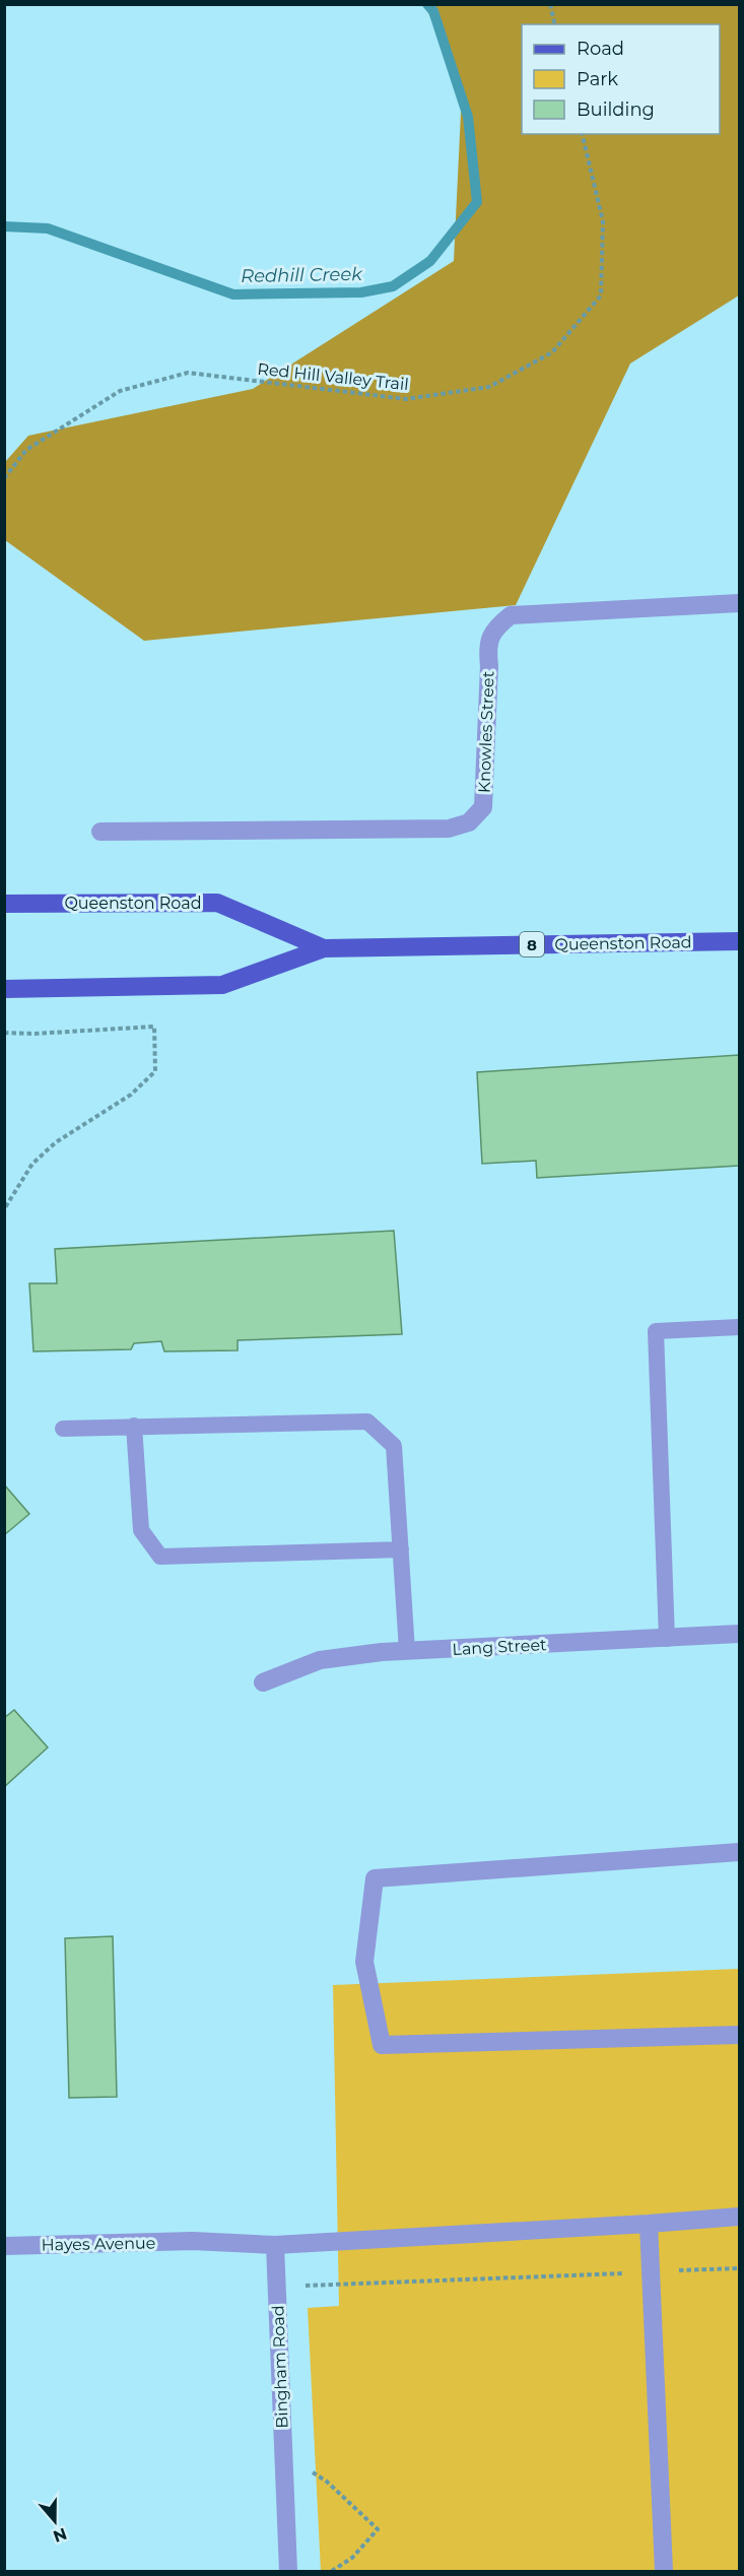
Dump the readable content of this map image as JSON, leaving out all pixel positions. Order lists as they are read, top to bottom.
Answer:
{
  "streets": {
    "main road": ["Queenston Road", "8"],
    "street": [
      "Knowles Street",
      "Lang Street",
      "Hayes Avenue",
      "Bingham Road"
    ],
    "path": ["Red Hill Valley Trail"]
  },
  "crossings": [
    ["Hayes Avenue", "Bingham Road"]
  ],
  "water": ["Redhill Creek"],
  "legend": ["Road", "Park", "Building"],
  "north": "bottom"
}
